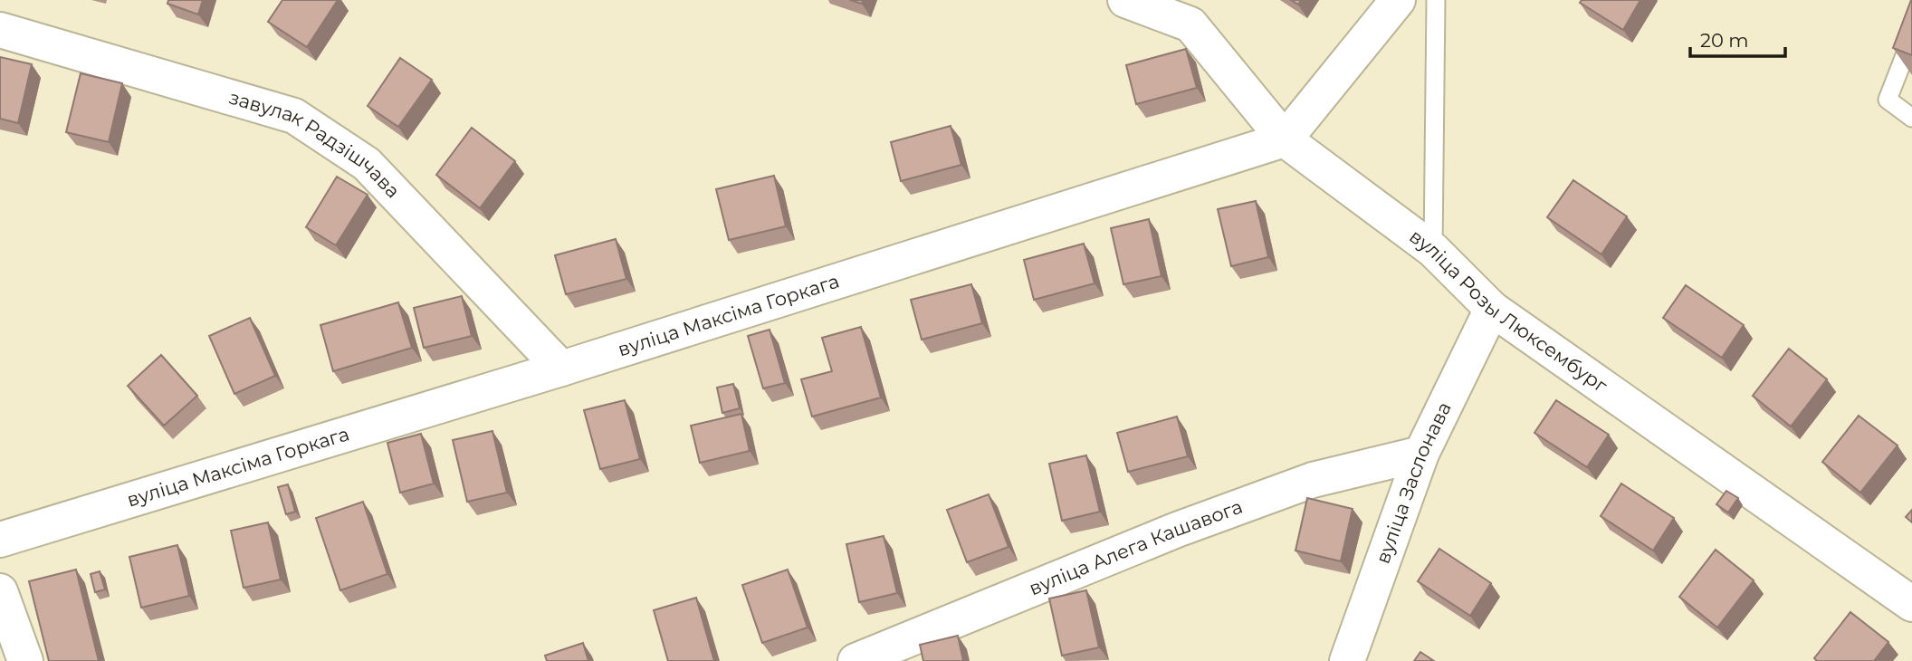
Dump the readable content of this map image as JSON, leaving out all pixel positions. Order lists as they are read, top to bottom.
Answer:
{
  "streets": {
    "street": [
      "завулак Радзішчава",
      "вуліца Розы Люксембург",
      "вуліца Максіма Горкага",
      "вуліца Заслонава",
      "вуліца Алега Кашавога"
    ]
  },
  "crossings": [
    ["завулак Радзішчава", "вуліца Максіма Горкага"],
    ["вуліца Розы Люксембург", "вуліца Максіма Горкага"],
    ["вуліца Розы Люксембург", "вуліца Заслонава"],
    ["вуліца Заслонава", "вуліца Алега Кашавога"]
  ],
  "scale_bar": "20 m"
}
